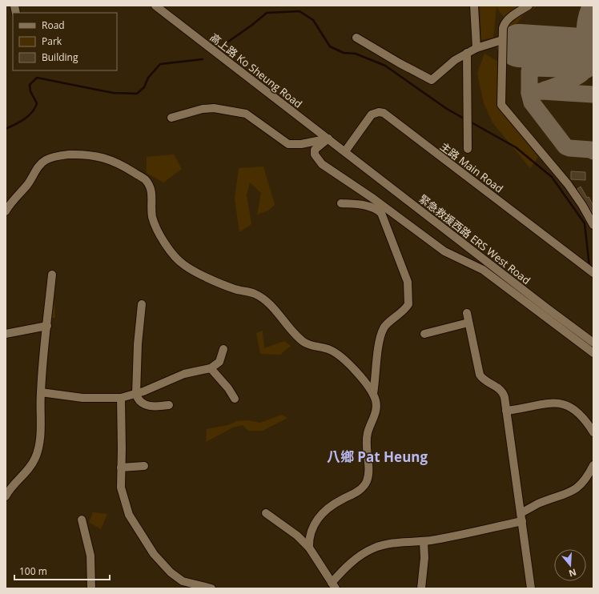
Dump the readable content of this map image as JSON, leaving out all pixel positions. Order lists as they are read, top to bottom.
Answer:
{
  "streets": {
    "street": ["高上路 Ko Sheung Road", "主路 Main Road", "緊急救援西路 ERS West Road"]
  },
  "crossings": [
    ["高上路 Ko Sheung Road", "主路 Main Road"],
    ["高上路 Ko Sheung Road", "緊急救援西路 ERS West Road"],
    ["主路 Main Road", "緊急救援西路 ERS West Road"]
  ],
  "districts": ["八鄉 Pat Heung"],
  "legend": ["Road", "Park", "Building"],
  "scale_bar": "100 m",
  "north": "bottom"
}
